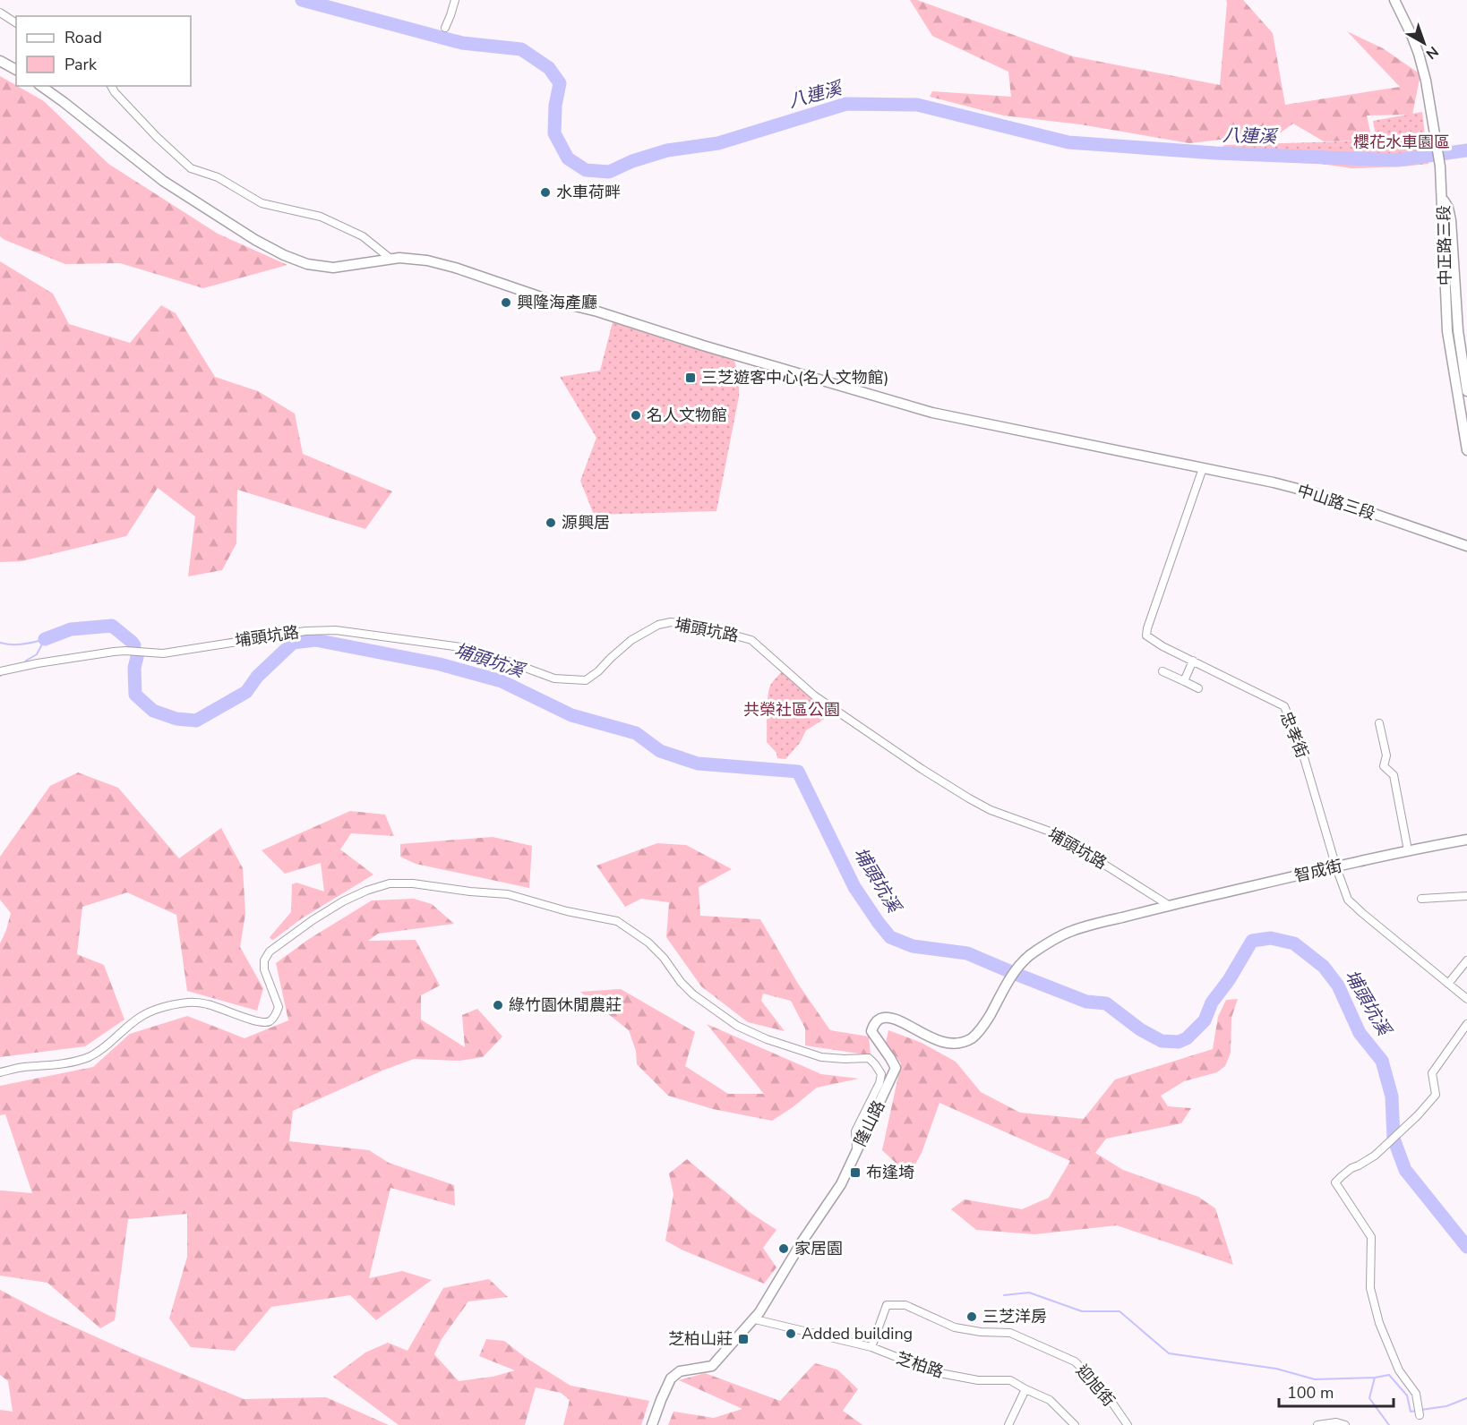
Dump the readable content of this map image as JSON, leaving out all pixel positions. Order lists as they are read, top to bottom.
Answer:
{
  "streets": {
    "street": [
      "中正路三段",
      "中山路三段",
      "埔頭坑路",
      "忠孝街",
      "智成街",
      "隆山路",
      "芝柏路",
      "迎旭街"
    ]
  },
  "crossings": [
    ["中山路三段", "忠孝街"],
    ["埔頭坑路", "智成街"],
    ["埔頭坑路", "隆山路"],
    ["忠孝街", "智成街"],
    ["智成街", "隆山路"],
    ["隆山路", "芝柏路"],
    ["芝柏路", "迎旭街"]
  ],
  "water": ["八連溪", "埔頭坑溪"],
  "parks": ["櫻花水車園區", "共榮社區公園"],
  "places": {
    "other": [
      "水車荷畔",
      "興隆海產廳",
      "名人文物館",
      "源興居",
      "綠竹園休閒農莊",
      "家居園",
      "三芝洋房",
      "Added building"
    ],
    "transit": ["三芝遊客中心(名人文物館)", "布逢埼", "芝柏山莊"]
  },
  "legend": ["Road", "Park"],
  "scale_bar": "100 m",
  "north": "bottom right"
}
